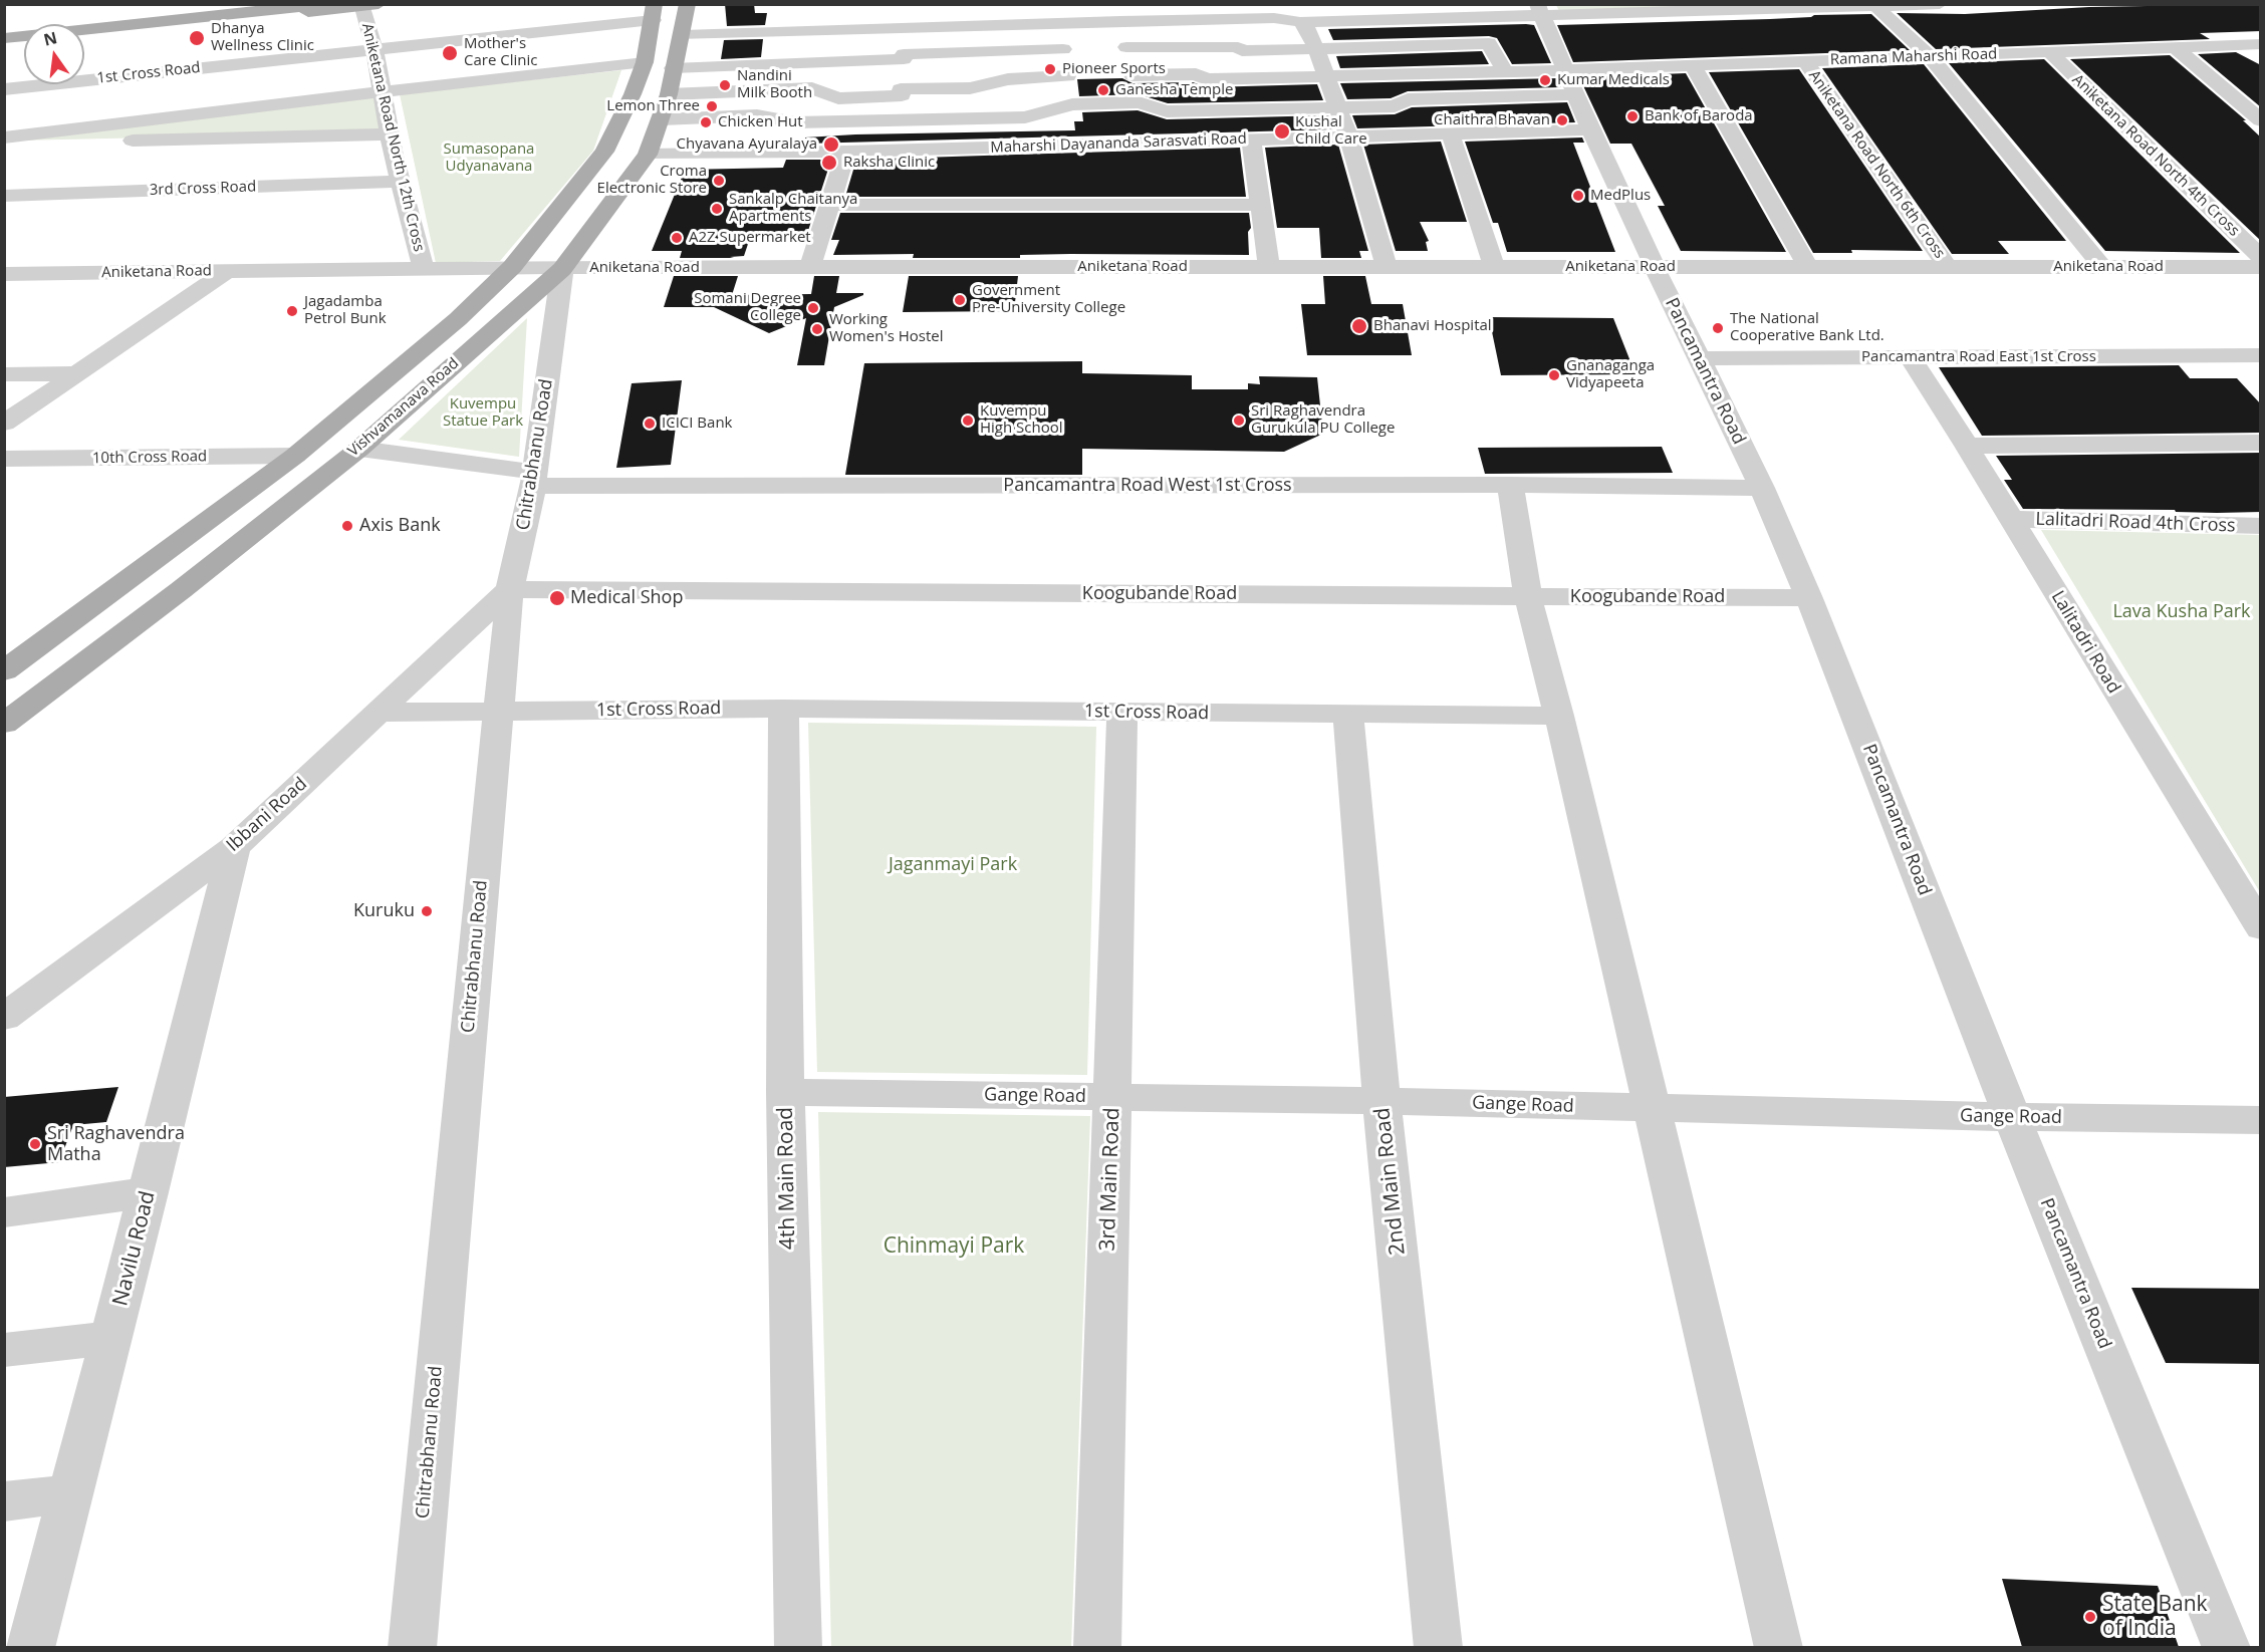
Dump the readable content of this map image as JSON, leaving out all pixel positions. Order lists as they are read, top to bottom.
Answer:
{
  "streets": {
    "main road": ["Vishvamanava Road"],
    "street": [
      "Ramana Maharshi Road",
      "1st Cross Road",
      "Aniketana Road North 12th Cross",
      "Maharshi Dayananda Sarasvati Road",
      "Aniketana Road North 4th Cross",
      "Aniketana Road North 6th Cross",
      "3rd Cross Road",
      "Aniketana Road",
      "Pancamantra Road East 1st Cross",
      "Pancamantra Road",
      "Chitrabhanu Road",
      "10th Cross Road",
      "Pancamantra Road West 1st Cross",
      "Lalitadri Road 4th Cross",
      "Koogubande Road",
      "Lalitadri Road",
      "Ibbani Road",
      "Gange Road",
      "4th Main Road",
      "3rd Main Road",
      "2nd Main Road",
      "Navilu Road"
    ]
  },
  "crossings": [
    ["Ramana Maharshi Road", "Aniketana Road North 4th Cross"],
    ["Ramana Maharshi Road", "Aniketana Road North 6th Cross"],
    ["Ramana Maharshi Road", "Pancamantra Road"],
    ["1st Cross Road", "Aniketana Road North 12th Cross"],
    ["1st Cross Road", "Vishvamanava Road"],
    ["1st Cross Road", "Chitrabhanu Road"],
    ["1st Cross Road", "Ibbani Road"],
    ["1st Cross Road", "4th Main Road"],
    ["1st Cross Road", "3rd Main Road"],
    ["1st Cross Road", "2nd Main Road"],
    ["Aniketana Road North 12th Cross", "3rd Cross Road"],
    ["Aniketana Road North 12th Cross", "Aniketana Road"],
    ["Maharshi Dayananda Sarasvati Road", "Pancamantra Road"],
    ["Maharshi Dayananda Sarasvati Road", "Vishvamanava Road"],
    ["Aniketana Road North 6th Cross", "Aniketana Road"],
    ["Aniketana Road", "Pancamantra Road"],
    ["Aniketana Road", "Vishvamanava Road"],
    ["Aniketana Road", "Chitrabhanu Road"],
    ["Pancamantra Road East 1st Cross", "Pancamantra Road"],
    ["Pancamantra Road East 1st Cross", "Lalitadri Road"],
    ["Pancamantra Road", "Pancamantra Road West 1st Cross"],
    ["Pancamantra Road", "Koogubande Road"],
    ["Pancamantra Road", "Gange Road"],
    ["Vishvamanava Road", "Chitrabhanu Road"],
    ["Vishvamanava Road", "10th Cross Road"],
    ["Vishvamanava Road", "Pancamantra Road West 1st Cross"],
    ["Chitrabhanu Road", "Pancamantra Road West 1st Cross"],
    ["Chitrabhanu Road", "Koogubande Road"],
    ["Chitrabhanu Road", "Ibbani Road"],
    ["Lalitadri Road 4th Cross", "Lalitadri Road"],
    ["Koogubande Road", "Ibbani Road"],
    ["Ibbani Road", "Navilu Road"],
    ["Gange Road", "4th Main Road"],
    ["Gange Road", "3rd Main Road"],
    ["Gange Road", "2nd Main Road"]
  ],
  "parks": [
    "Sumasopana Udyanavana",
    "Kuvempu Statue Park",
    "Lava Kusha Park",
    "Jaganmayi Park",
    "Chinmayi Park"
  ],
  "places": [
    "Dhanya Wellness Clinic",
    "Mother's Care Clinic",
    "Pioneer Sports",
    "Kumar Medicals",
    "Nandini Milk Booth",
    "Ganesha Temple",
    "Lemon Three",
    "Bank of Baroda",
    "Chaithra Bhavan",
    "Chicken Hut",
    "Kushal Child Care",
    "Chyavana Ayuralaya",
    "Raksha Clinic",
    "Croma Electronic Store",
    "MedPlus",
    "Sankalp Chaitanya Apartments",
    "A2Z Supermarket",
    "Government Pre-University College",
    "Somani Degree College",
    "Jagadamba Petrol Bunk",
    "Bhanavi Hospital",
    "The National Cooperative Bank Ltd.",
    "Working Women's Hostel",
    "Gnanaganga Vidyapeeta",
    "Kuvempu High School",
    "Sri Raghavendra Gurukula PU College",
    "ICICI Bank",
    "Axis Bank",
    "Medical Shop",
    "Kuruku",
    "Sri Raghavendra Matha",
    "State Bank of India"
  ],
  "north": "top"
}
